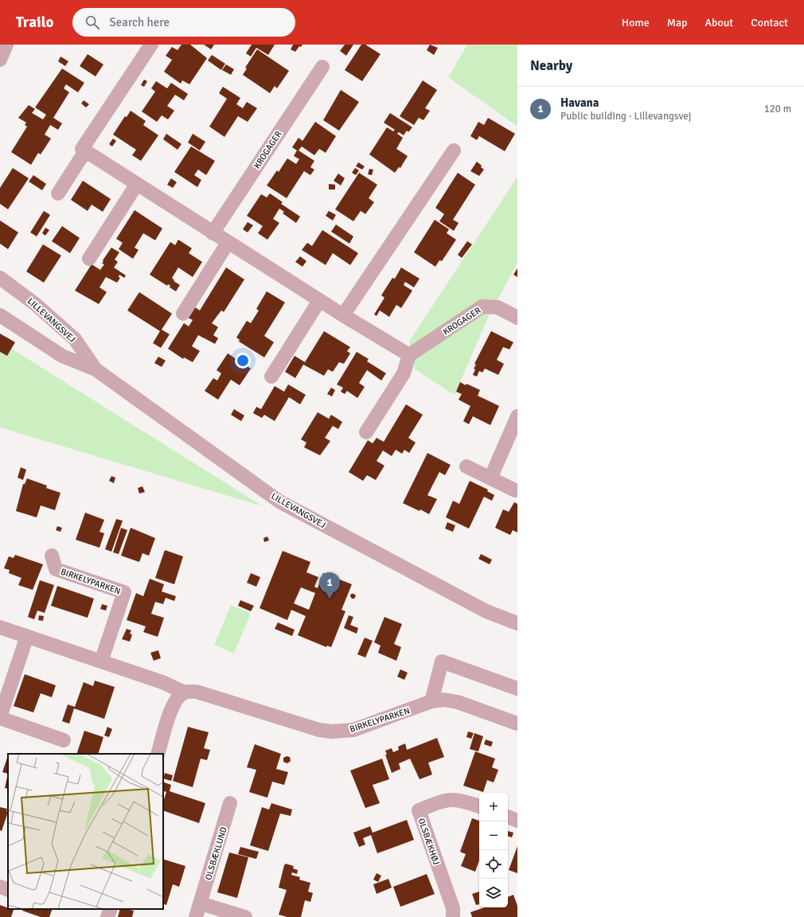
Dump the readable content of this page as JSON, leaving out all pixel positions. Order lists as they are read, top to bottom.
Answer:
{
  "streets": {
    "street": [
      "KROGAGER",
      "LILLEVANGSVEJ",
      "BIRKELYPARKEN",
      "OLSBÆKHØJ",
      "OLSBÆKLUND"
    ]
  },
  "page": {
    "header": "Trailo",
    "search": "Search here",
    "nav": [
      "Home",
      "Map",
      "About",
      "Contact"
    ],
    "heading": "Nearby",
    "list": [
      {
        "mark": "1",
        "name": "Havana",
        "note": "Public building · Lillevangsvej",
        "value": "120 m"
      }
    ],
    "pins": "1",
    "map_buttons": ["+", "−"]
  }
}
